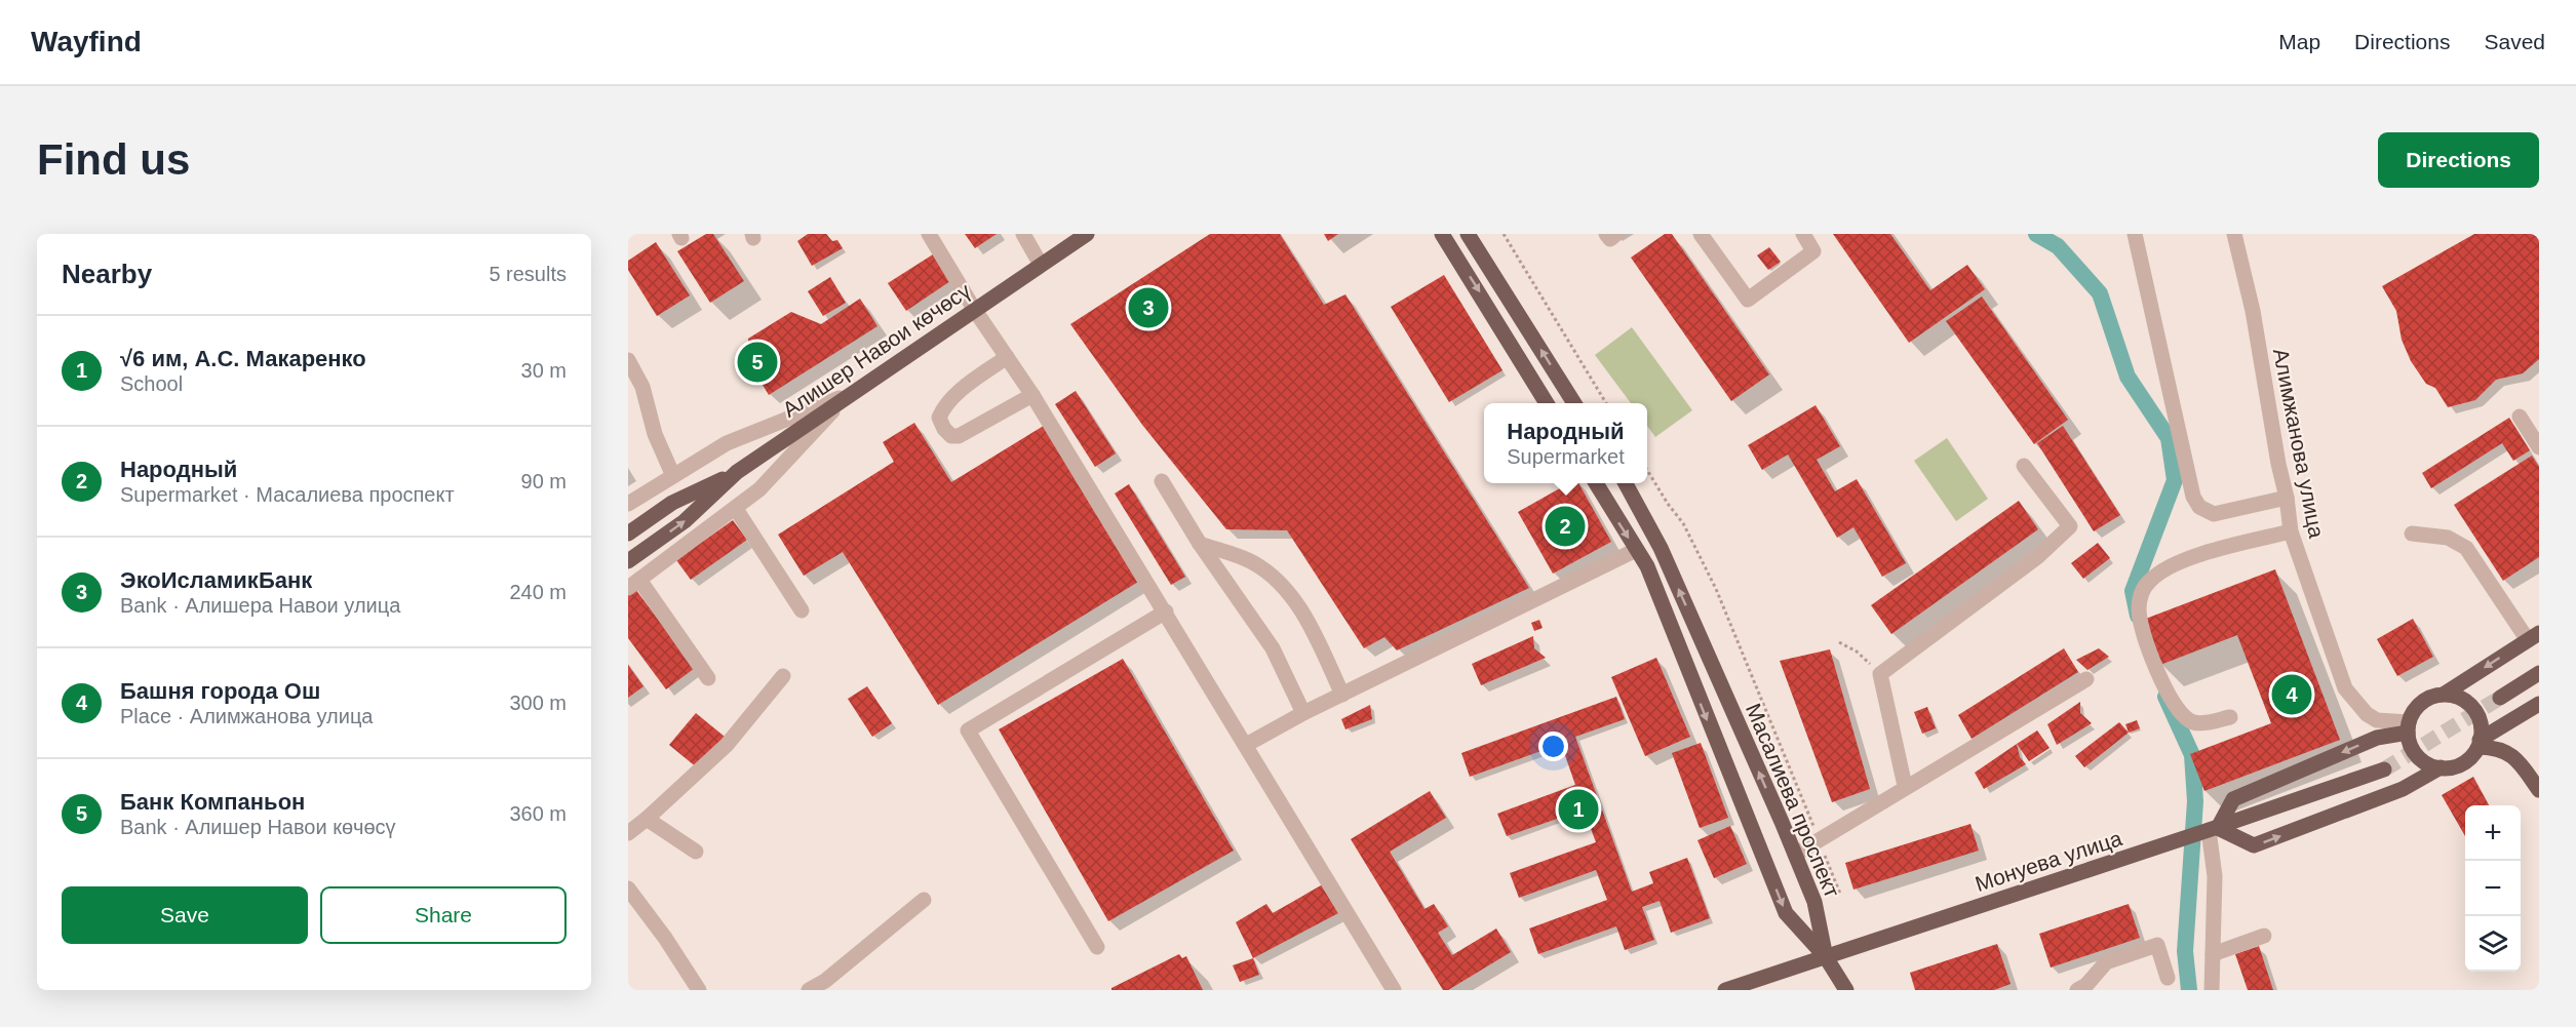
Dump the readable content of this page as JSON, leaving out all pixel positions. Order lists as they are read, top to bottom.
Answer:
{
  "streets": {
    "main road": ["Алишер Навои көчөсү", "Масалиева проспект", "Монуева улица"],
    "street": ["Алимжанова улица"]
  },
  "crossings": [
    ["Масалиева проспект", "Монуева улица"]
  ],
  "page": {
    "header": "Wayfind",
    "nav": ["Map", "Directions", "Saved"],
    "buttons": [
      "Directions",
      ["Save", "Share"]
    ],
    "title": "Find us",
    "heading": ["Nearby", "5 results"],
    "pins": [
      "3",
      "5",
      "2",
      "4",
      "1"
    ],
    "list": [
      {
        "mark": "1",
        "name": "√6 им, А.С. Макаренко",
        "note": "School",
        "value": "30 m"
      },
      {
        "mark": "2",
        "name": "Народный",
        "note": "Supermarket · Масалиева проспект",
        "value": "90 m"
      },
      {
        "mark": "3",
        "name": "ЭкоИсламикБанк",
        "note": "Bank · Алишера Навои улица",
        "value": "240 m"
      },
      {
        "mark": "4",
        "name": "Башня города Ош",
        "note": "Place · Алимжанова улица",
        "value": "300 m"
      },
      {
        "mark": "5",
        "name": "Банк Компаньон",
        "note": "Bank · Алишер Навои көчөсү",
        "value": "360 m"
      }
    ],
    "popup": ["Народный", "Supermarket"],
    "map_buttons": ["+", "−"]
  }
}
